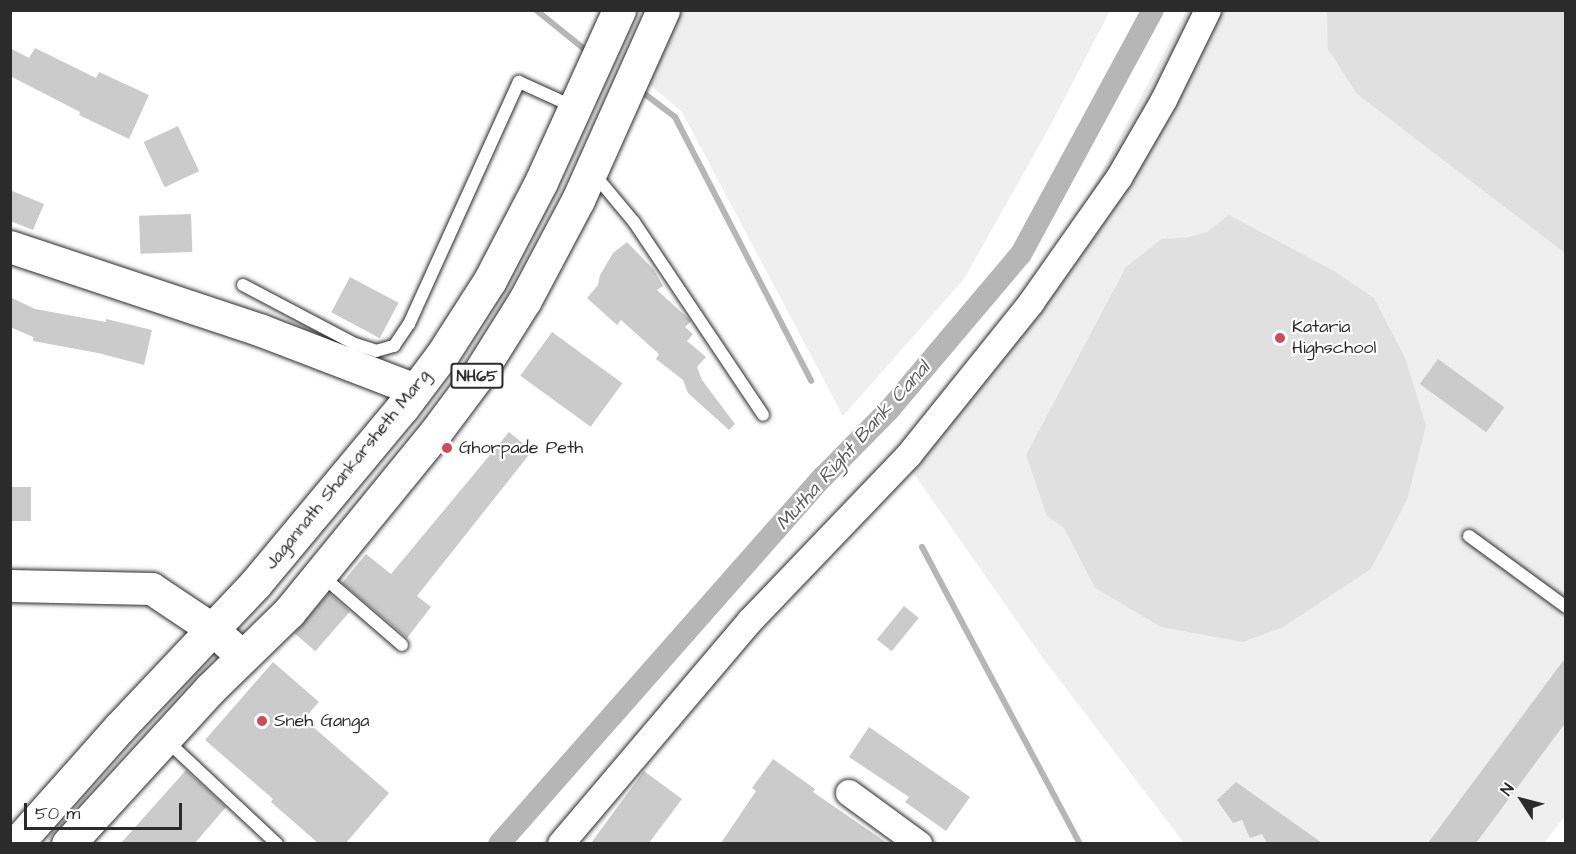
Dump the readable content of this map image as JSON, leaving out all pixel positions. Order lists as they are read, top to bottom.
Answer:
{
  "streets": {
    "highway": ["NH65", "Jagannath Shankarsheth Marg"]
  },
  "water": ["Mutha Right Bank Canal"],
  "places": ["Kataria Highschool", "Ghorpade Peth", "Sneh Ganga"],
  "scale_bar": "50 m",
  "north": "top left"
}
